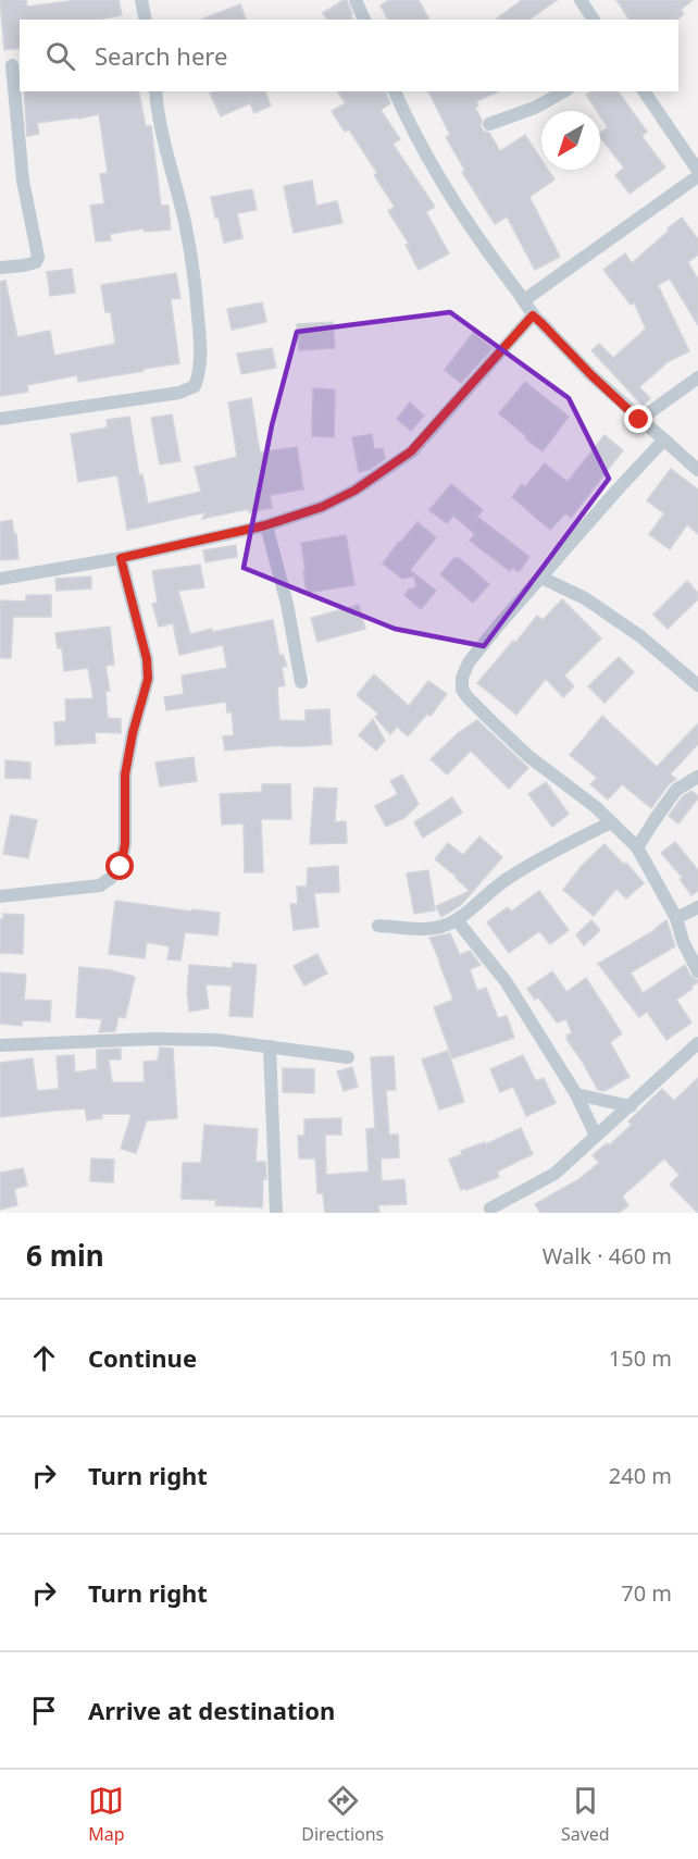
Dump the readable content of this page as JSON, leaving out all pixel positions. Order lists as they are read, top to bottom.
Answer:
{
  "north": "bottom left",
  "page": {
    "search": "Search here",
    "heading": ["6 min", "Walk · 460 m"],
    "list": [
      ["Continue", "150 m"],
      ["Turn right", "240 m"],
      ["Turn right", "70 m"],
      "Arrive at destination"
    ],
    "nav": ["Map", "Directions", "Saved"]
  }
}
